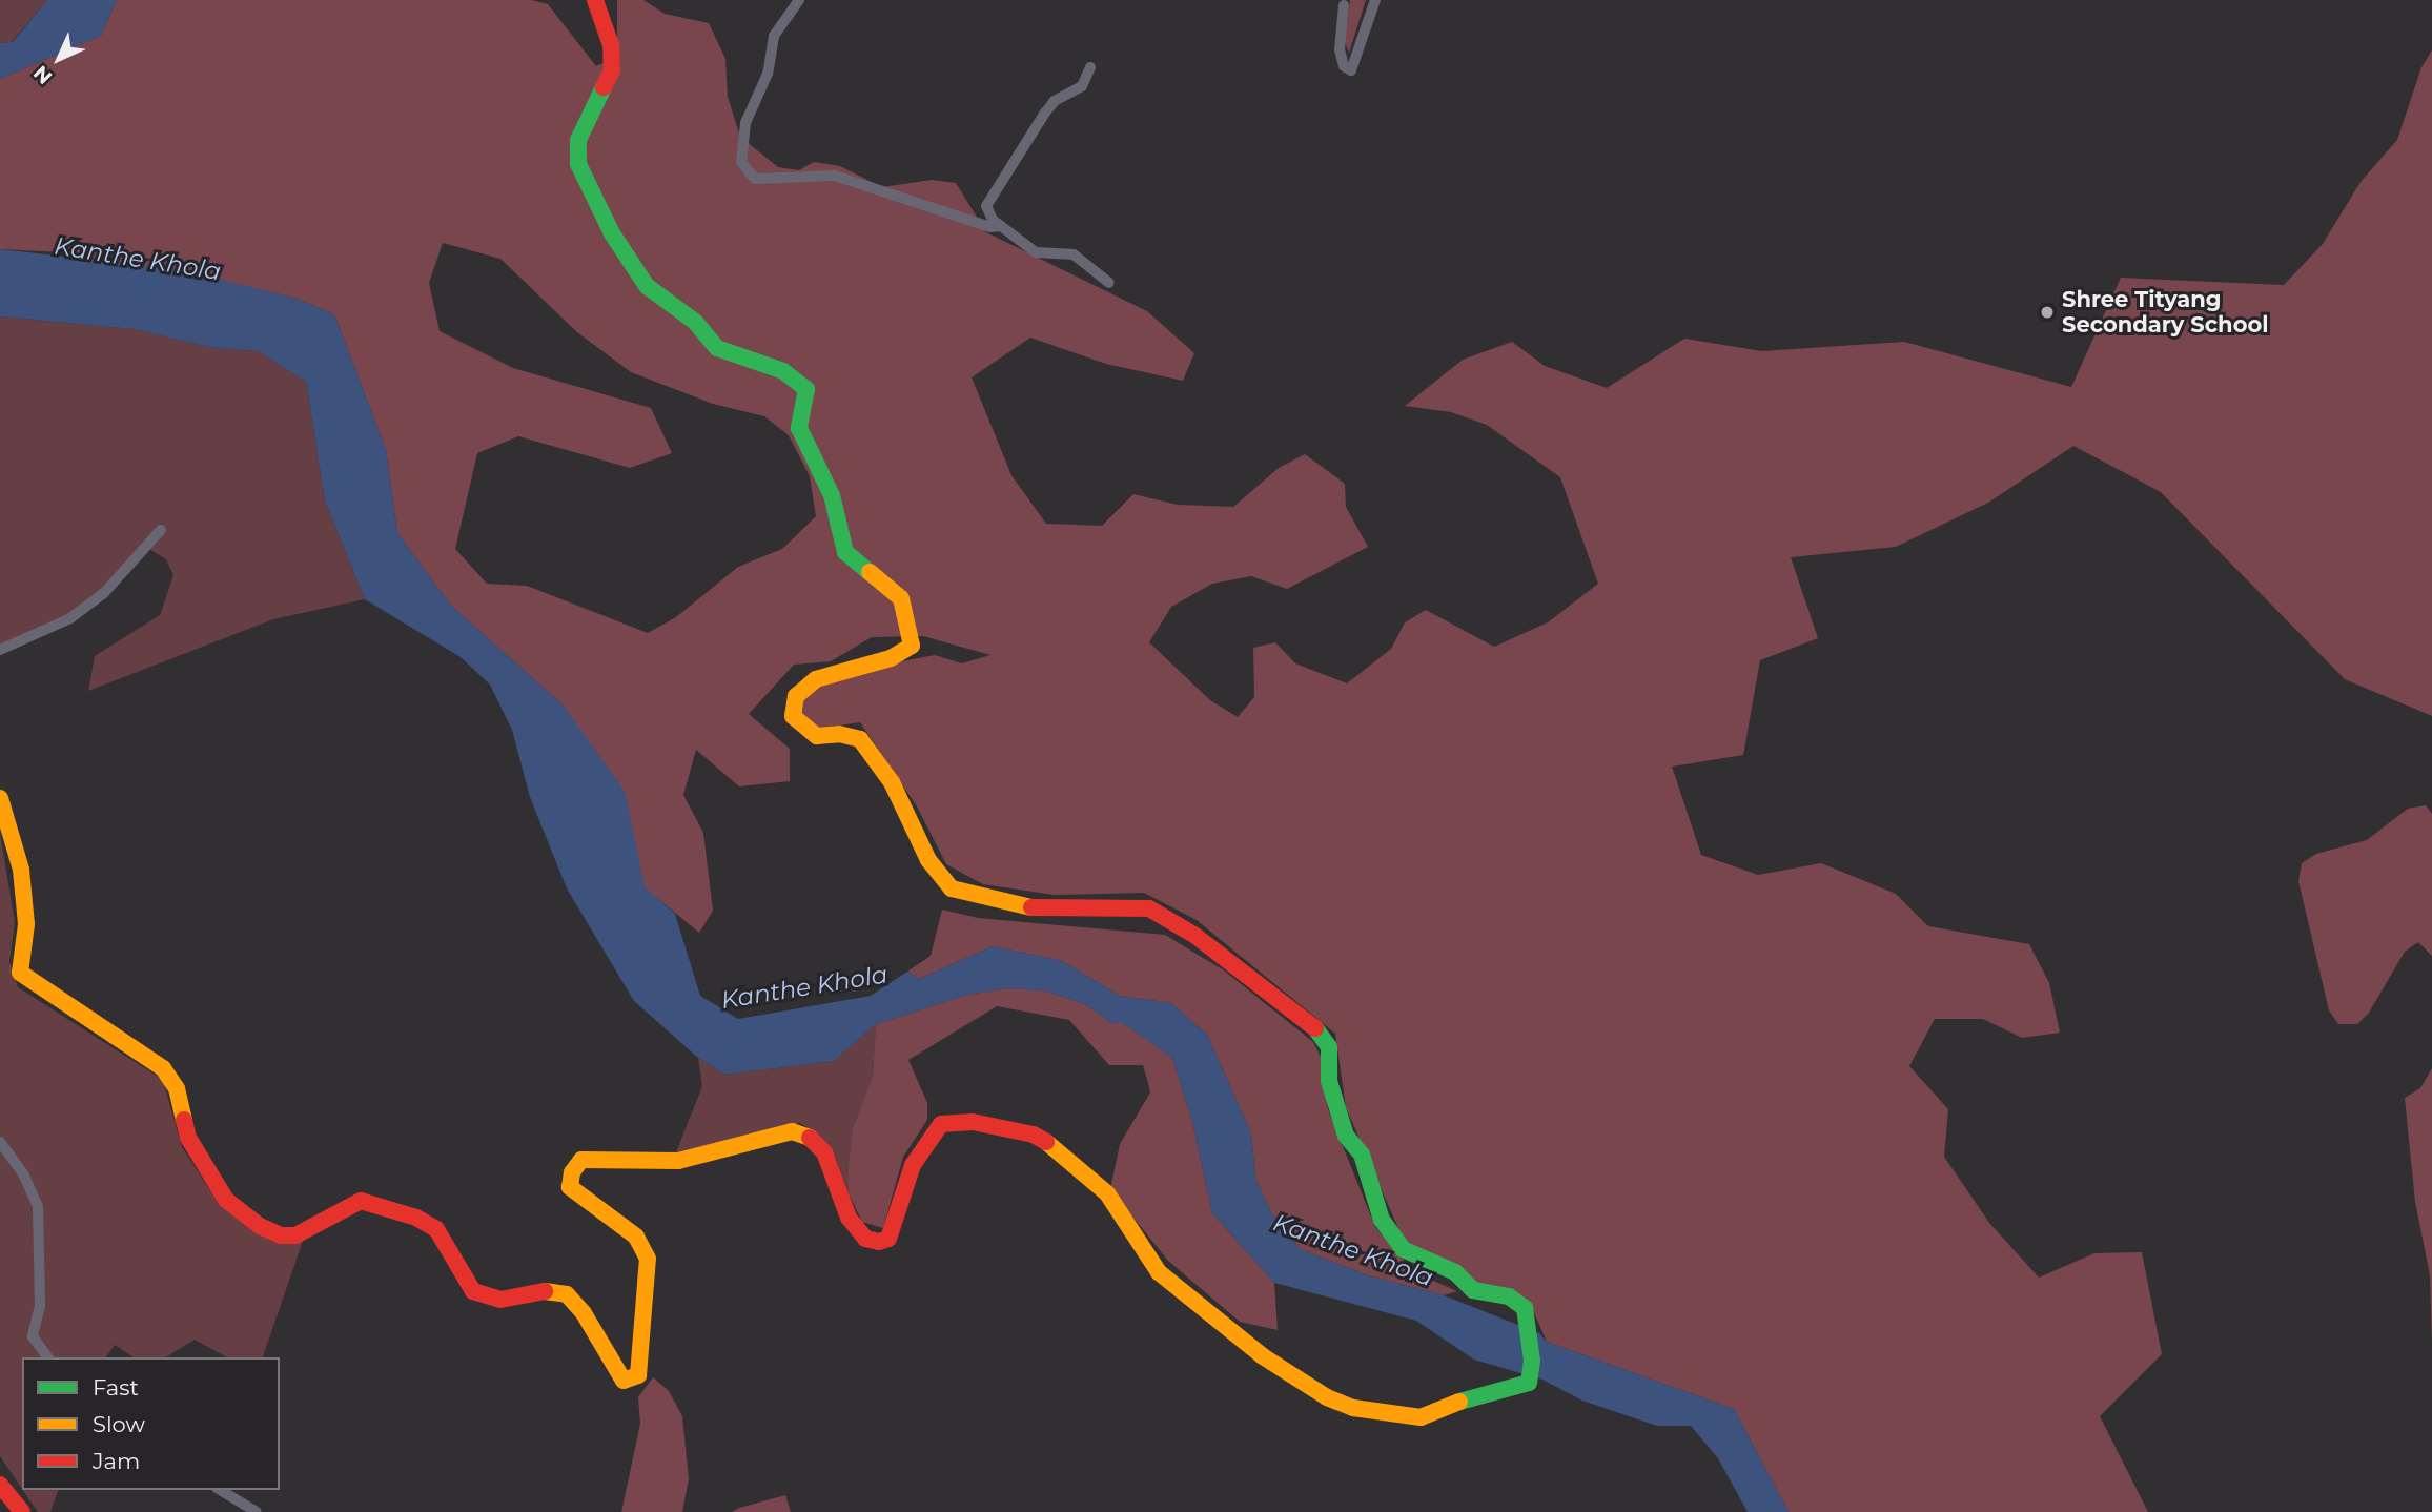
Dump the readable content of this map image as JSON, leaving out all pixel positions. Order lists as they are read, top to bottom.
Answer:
{
  "water": ["Kanthe Khola"],
  "places": ["Shree Tityang Secondary School"],
  "legend": ["Fast", "Slow", "Jam"],
  "north": "bottom left"
}
